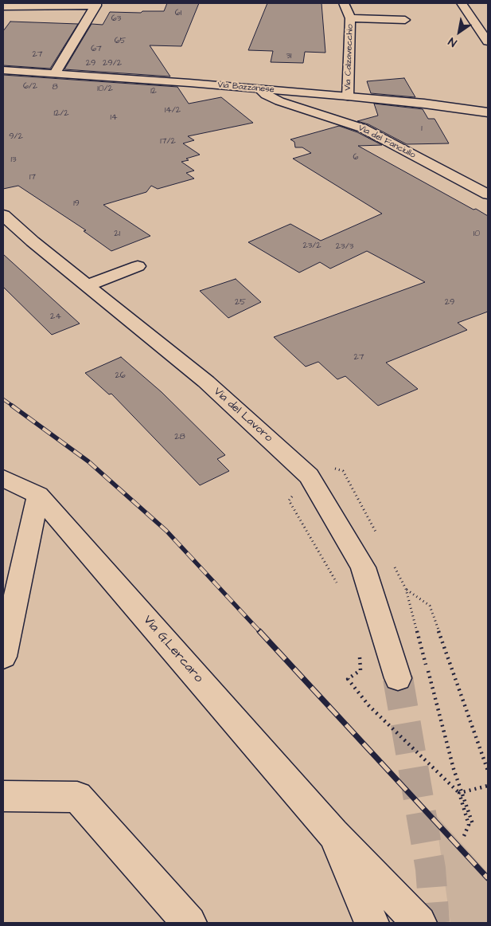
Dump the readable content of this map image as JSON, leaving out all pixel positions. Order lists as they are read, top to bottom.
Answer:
{
  "streets": {
    "main road": [
      "Via Calzavecchio",
      "Via Bazzanese",
      "Via del Fanciullo",
      "Via del Lavoro",
      "Via G.Lercaro"
    ]
  },
  "crossings": [
    ["Via Calzavecchio", "Via Bazzanese"],
    ["Via Bazzanese", "Via del Fanciullo"]
  ],
  "house_numbers": [
    "61",
    "63",
    "65",
    "67",
    "27",
    "31",
    "29",
    "29/2",
    "6/2",
    "8",
    "10/2",
    "12",
    "14/2",
    "12/2",
    "14",
    "1",
    "9/2",
    "17/2",
    "6",
    "13",
    "17",
    "19",
    "21",
    "10",
    "23/2",
    "23/3",
    "25",
    "29",
    "24",
    "27",
    "26",
    "28"
  ],
  "north": "bottom left"
}
